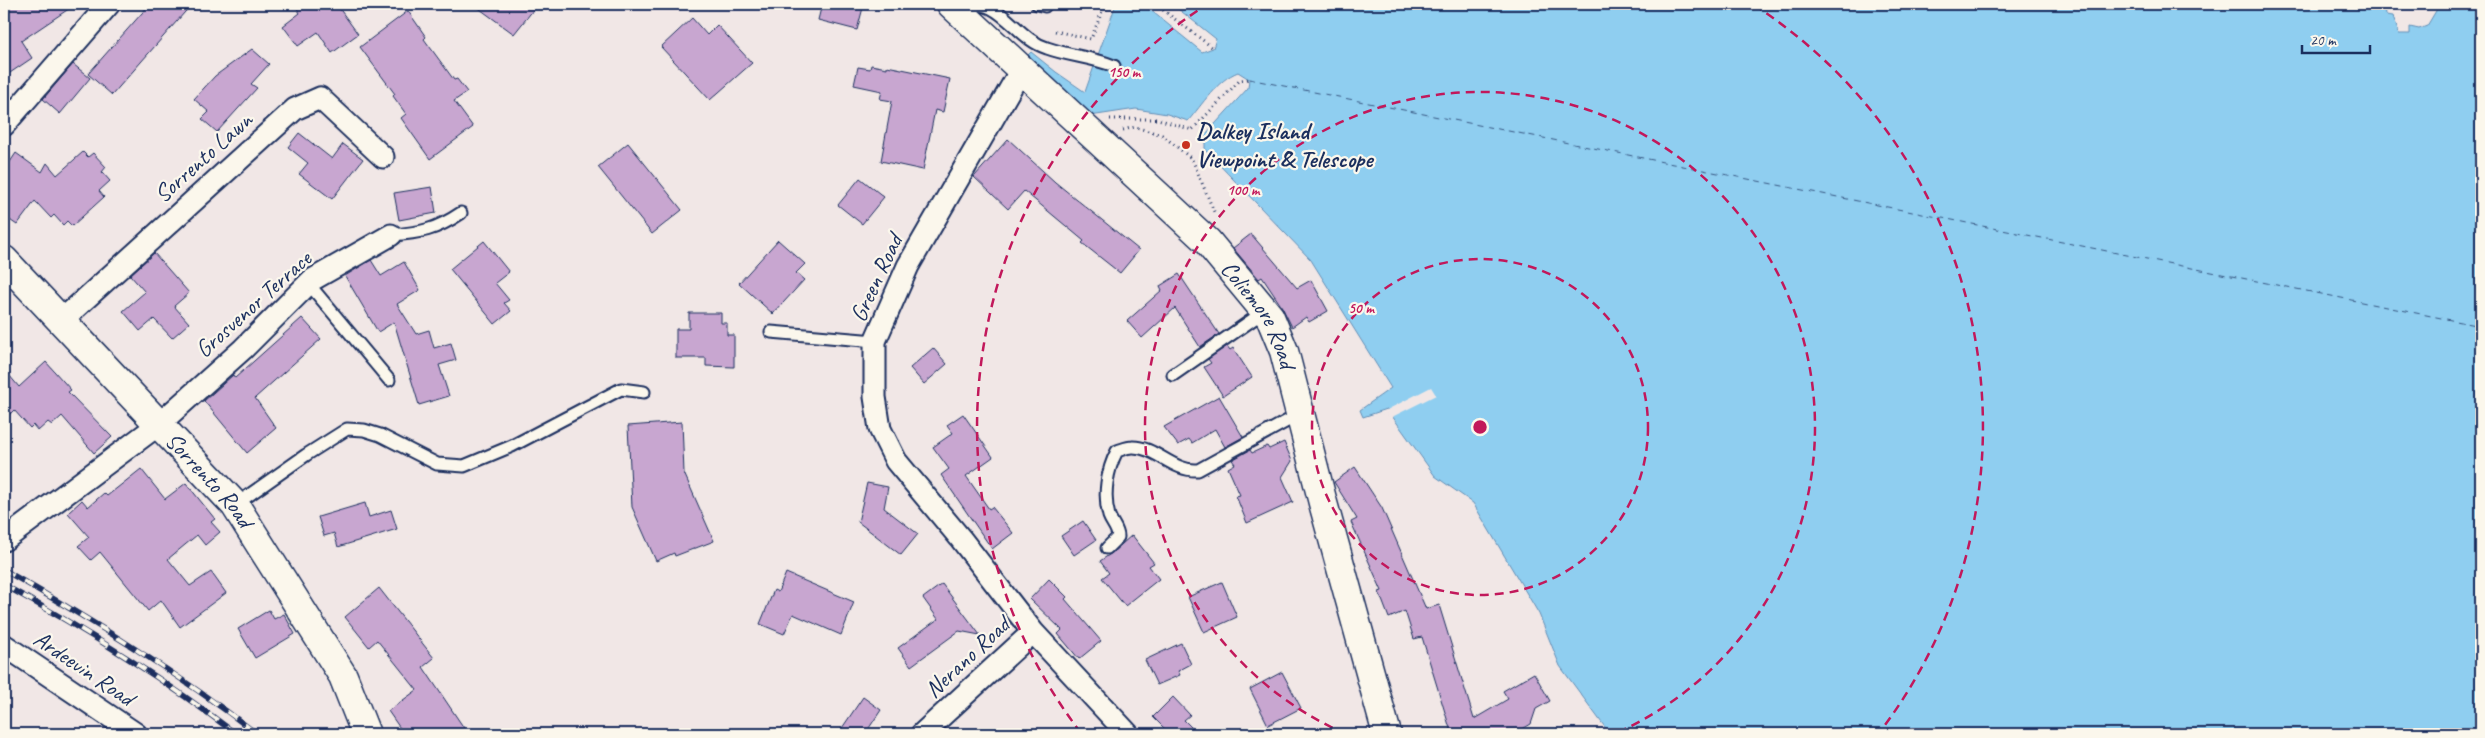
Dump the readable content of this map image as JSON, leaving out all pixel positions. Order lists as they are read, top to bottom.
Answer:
{
  "streets": {
    "street": [
      "Sorrento Lawn",
      "Green Road",
      "Grosvenor Terrace",
      "Coliemore Road",
      "Sorrento Road",
      "Nerano Road",
      "Ardeevin Road"
    ]
  },
  "crossings": [
    ["Sorrento Lawn", "Sorrento Road"],
    ["Green Road", "Coliemore Road"],
    ["Green Road", "Nerano Road"],
    ["Grosvenor Terrace", "Sorrento Road"]
  ],
  "places": ["Dalkey Island Viewpoint & Telescope"],
  "scale_bar": "20 m",
  "rings": ["150 m", "100 m", "50 m"]
}
